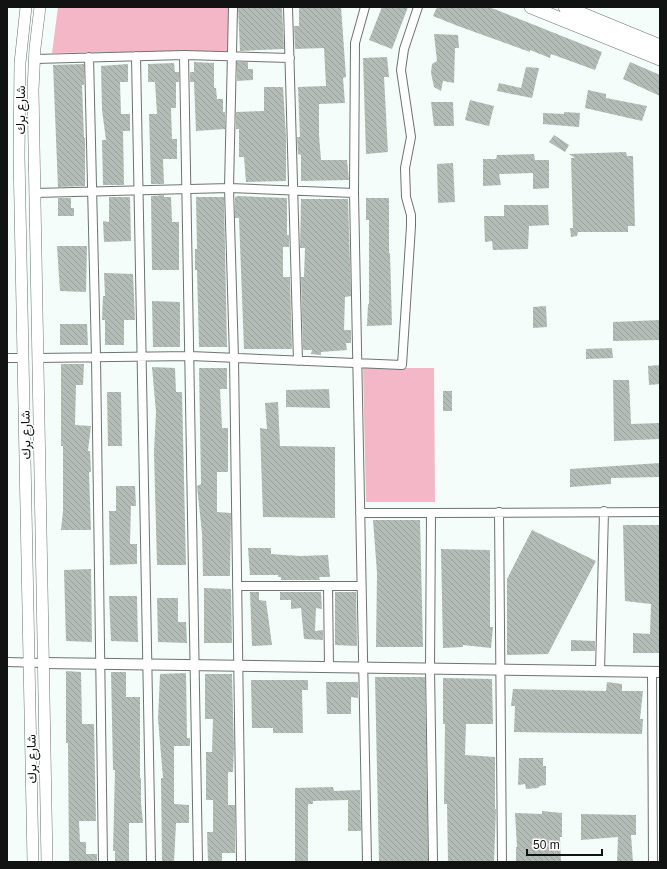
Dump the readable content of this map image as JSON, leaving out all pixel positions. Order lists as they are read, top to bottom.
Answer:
{
  "streets": {
    "main road": ["شارع برك"]
  },
  "scale_bar": "50 m"
}
